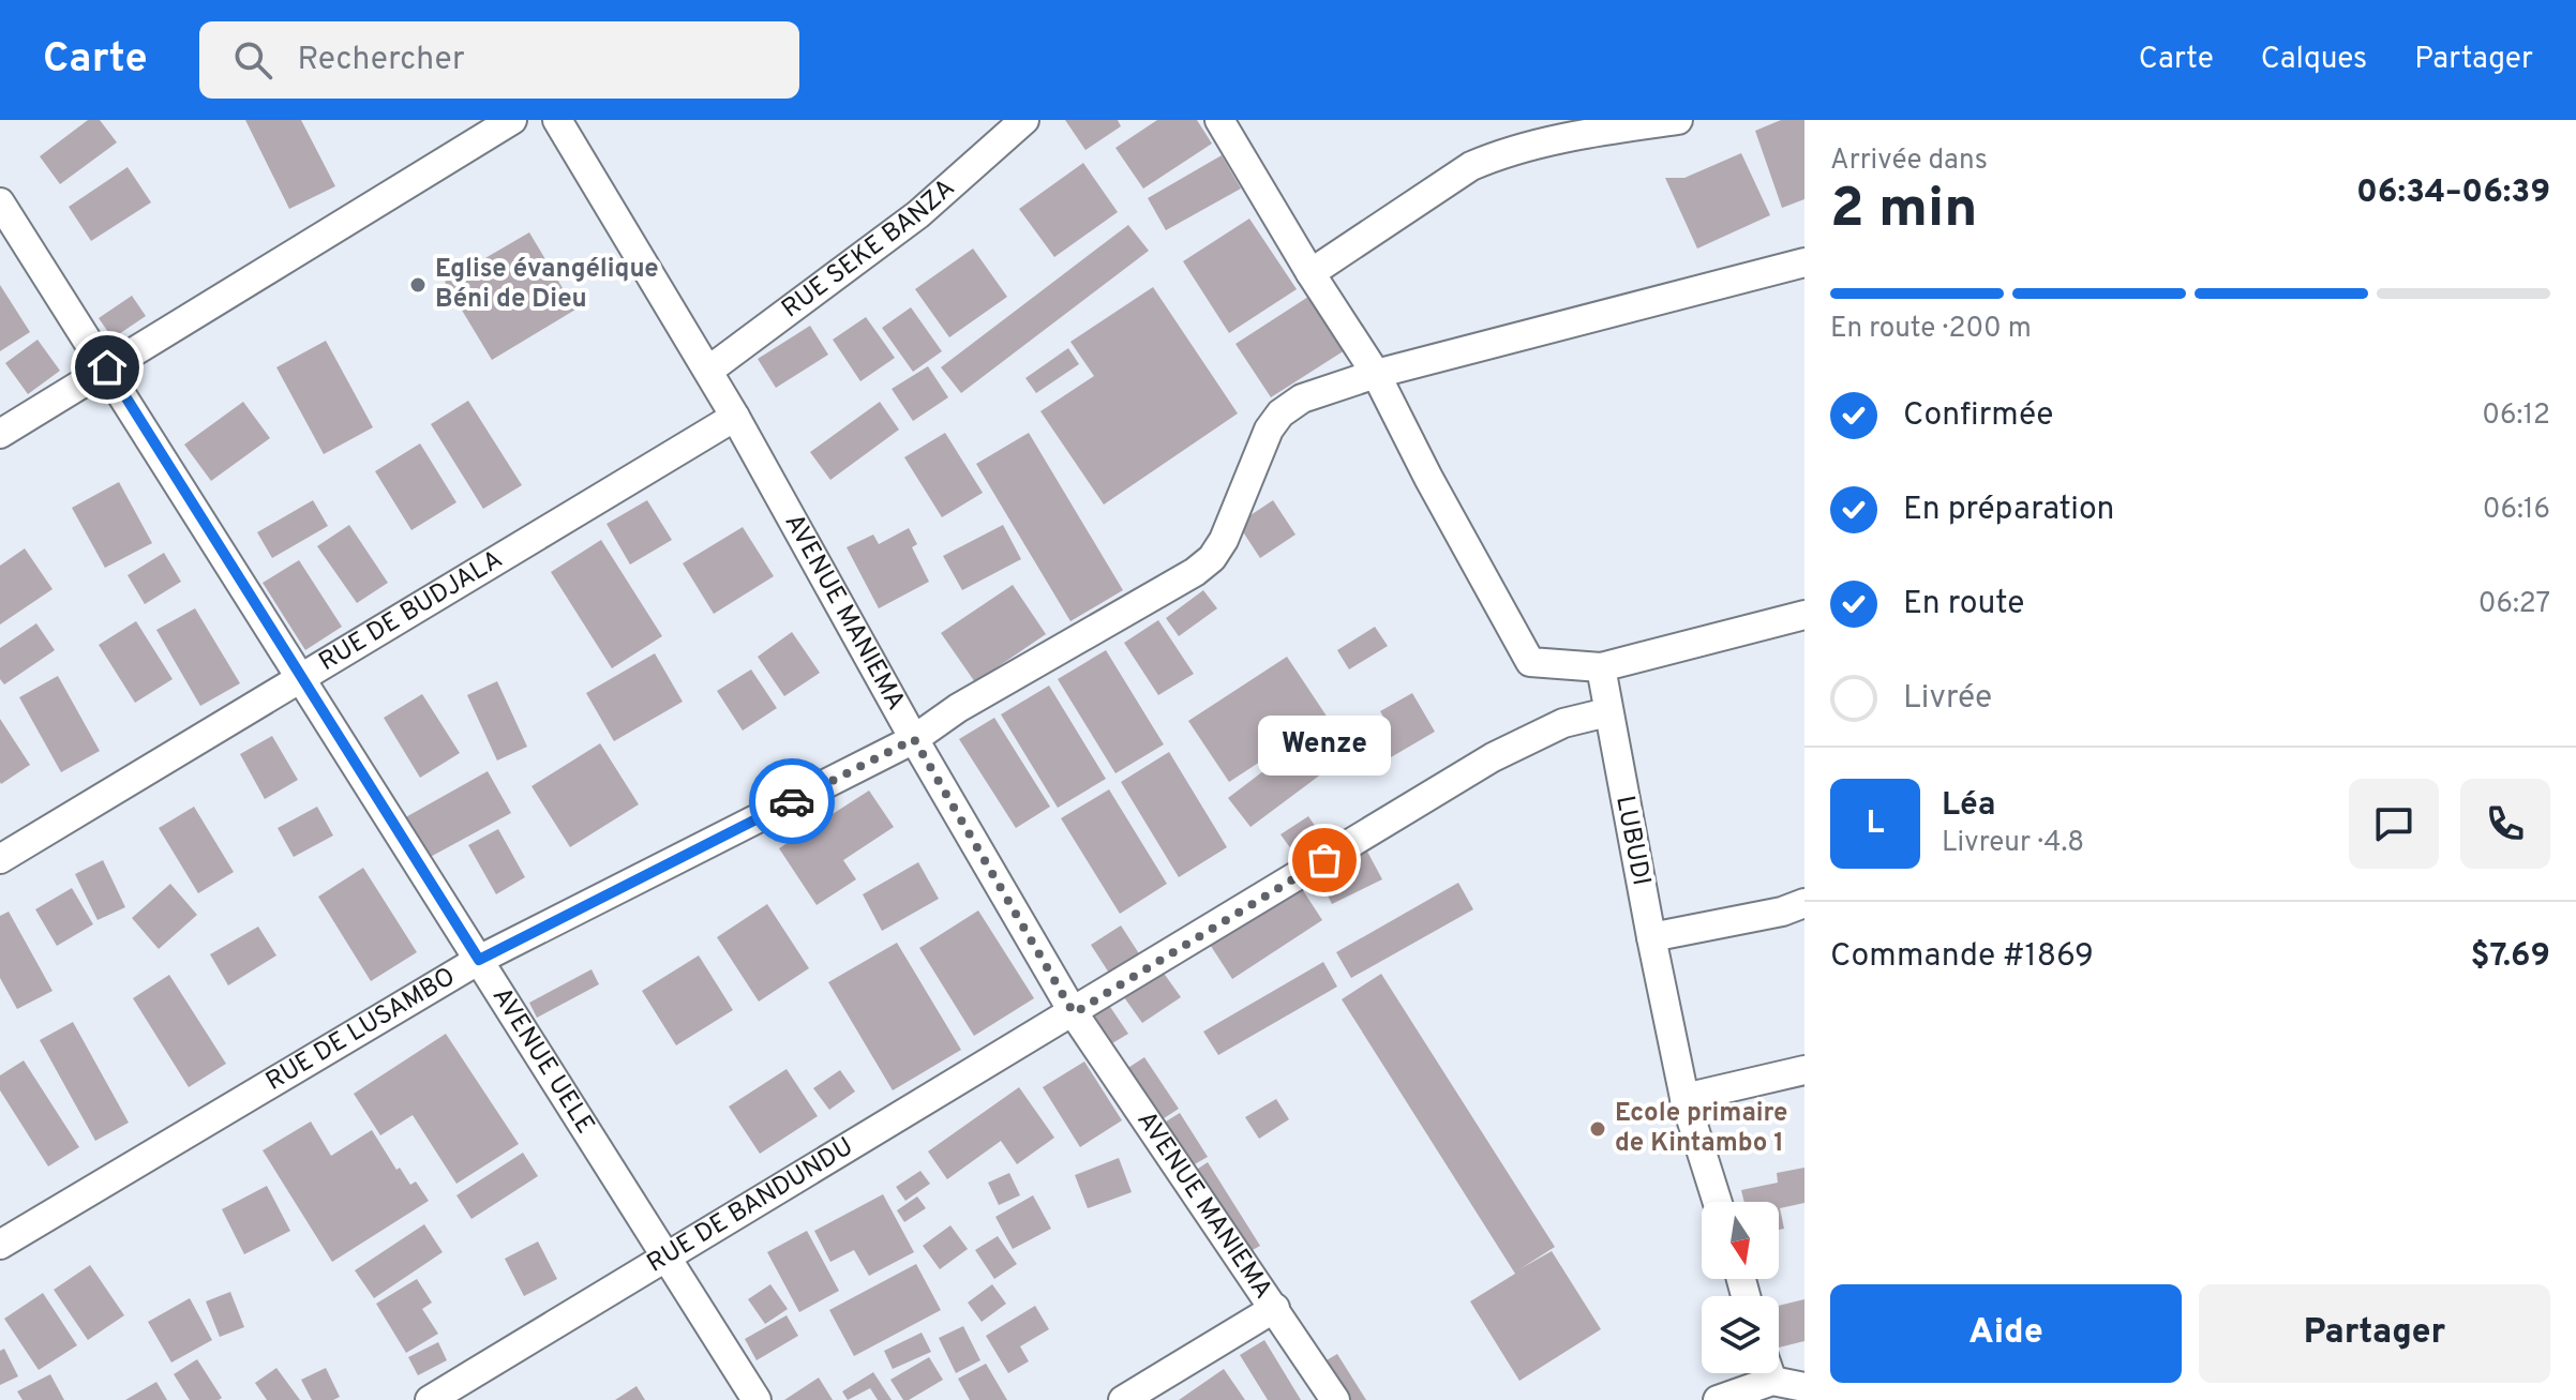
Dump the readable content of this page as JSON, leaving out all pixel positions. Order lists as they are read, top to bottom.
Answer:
{
  "streets": {
    "street": [
      "RUE SEKE BANZA",
      "RUE DE BUDJALA",
      "AVENUE MANIEMA",
      "LUBUDI",
      "RUE DE LUSAMBO",
      "AVENUE UELE",
      "RUE DE BANDUNDU"
    ]
  },
  "crossings": [
    ["RUE SEKE BANZA", "AVENUE MANIEMA"],
    ["RUE DE BUDJALA", "AVENUE MANIEMA"],
    ["RUE DE BUDJALA", "AVENUE UELE"],
    ["AVENUE MANIEMA", "RUE DE LUSAMBO"],
    ["AVENUE MANIEMA", "RUE DE BANDUNDU"],
    ["LUBUDI", "RUE DE BANDUNDU"],
    ["RUE DE LUSAMBO", "AVENUE UELE"],
    ["AVENUE UELE", "RUE DE BANDUNDU"]
  ],
  "places": ["Eglise évangélique Béni de Dieu", "Wenze", "Ecole primaire de Kintambo 1"],
  "north": "bottom",
  "page": {
    "header": "Carte",
    "search": "Rechercher",
    "nav": ["Carte", "Calques", "Partager"],
    "heading": ["2 min", "Arrivée dans", "06:34–06:39"],
    "panel": [
      "Léa",
      "Livreur · 4.8",
      "Commande #1869",
      "$7.69"
    ],
    "bar": "En route · 200 m",
    "list": [
      ["Confirmée", "06:12"],
      ["En préparation", "06:16"],
      ["En route", "06:27"],
      "Livrée"
    ],
    "bubble": "Wenze",
    "round": "L",
    "buttons": ["Aide", "Partager"]
  }
}
